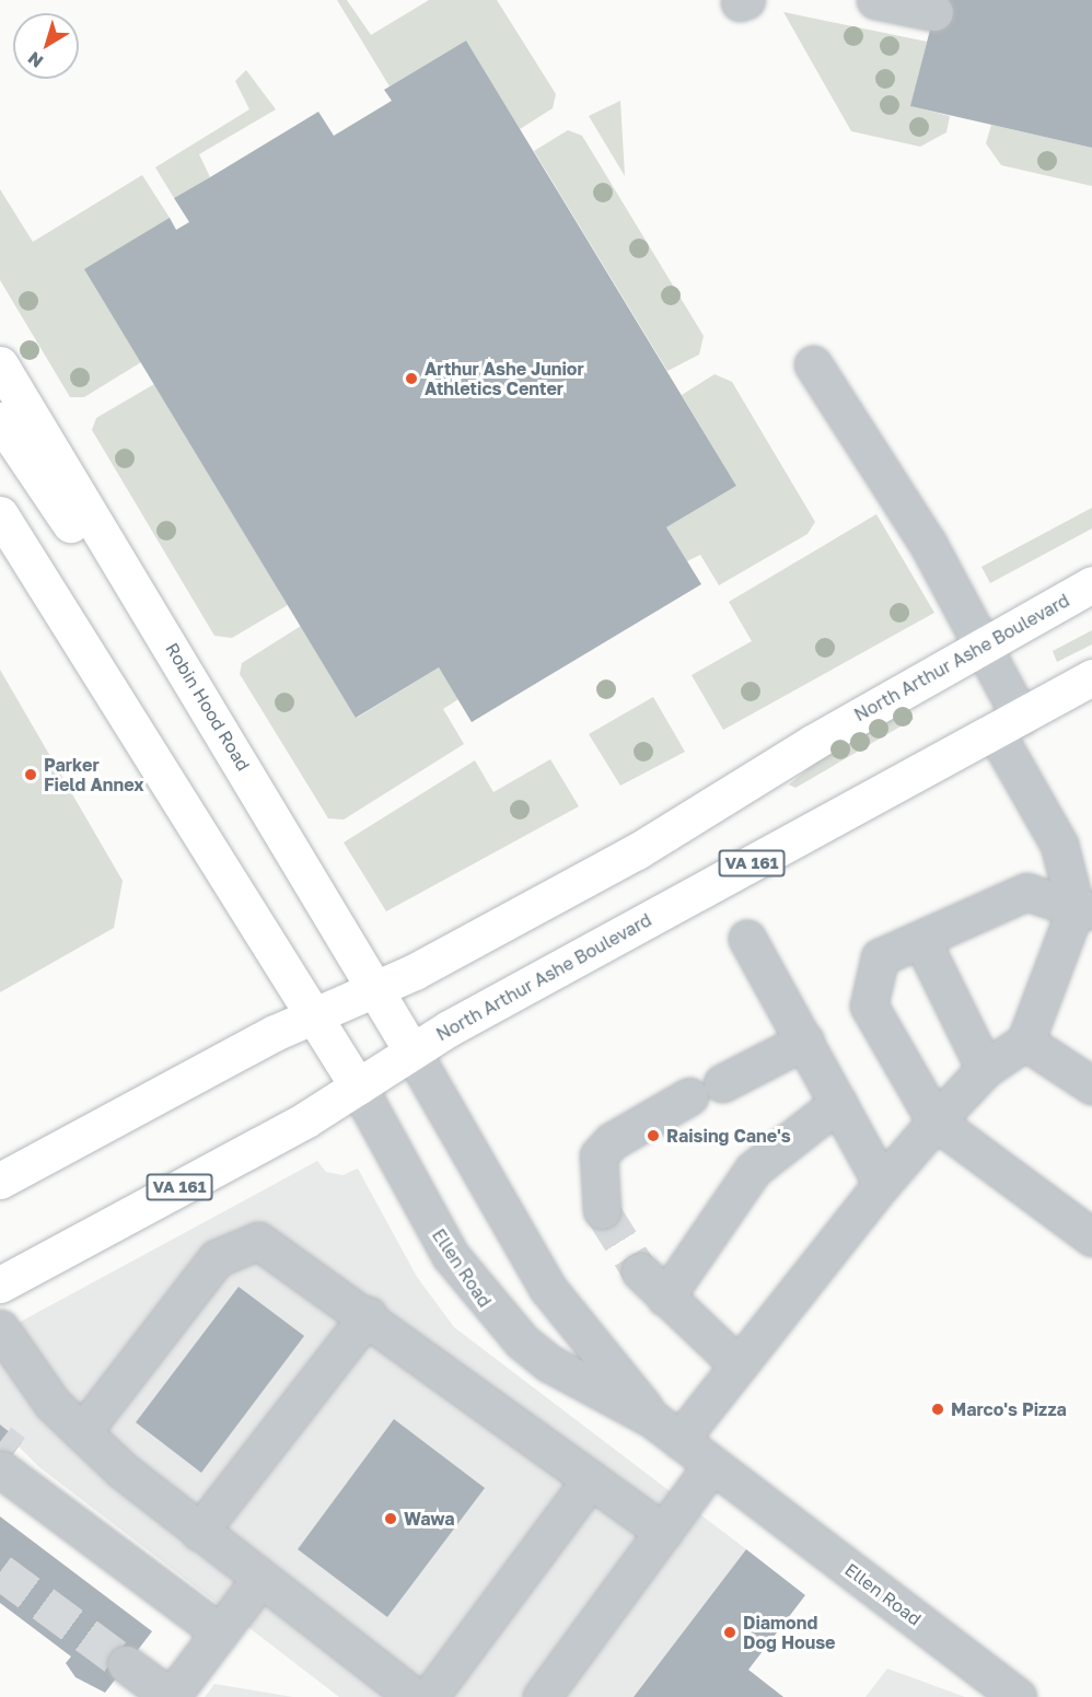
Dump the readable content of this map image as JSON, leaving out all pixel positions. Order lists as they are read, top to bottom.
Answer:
{
  "streets": {
    "main road": ["North Arthur Ashe Boulevard", "Robin Hood Road", "VA 161"],
    "street": ["Ellen Road"]
  },
  "crossings": [
    ["North Arthur Ashe Boulevard", "Robin Hood Road"],
    ["North Arthur Ashe Boulevard", "Ellen Road"],
    ["Robin Hood Road", "Ellen Road"]
  ],
  "places": [
    "Arthur Ashe Junior Athletics Center",
    "Parker Field Annex",
    "Raising Cane's",
    "Marco's Pizza",
    "Wawa",
    "Diamond Dog House"
  ],
  "north": "bottom left"
}
